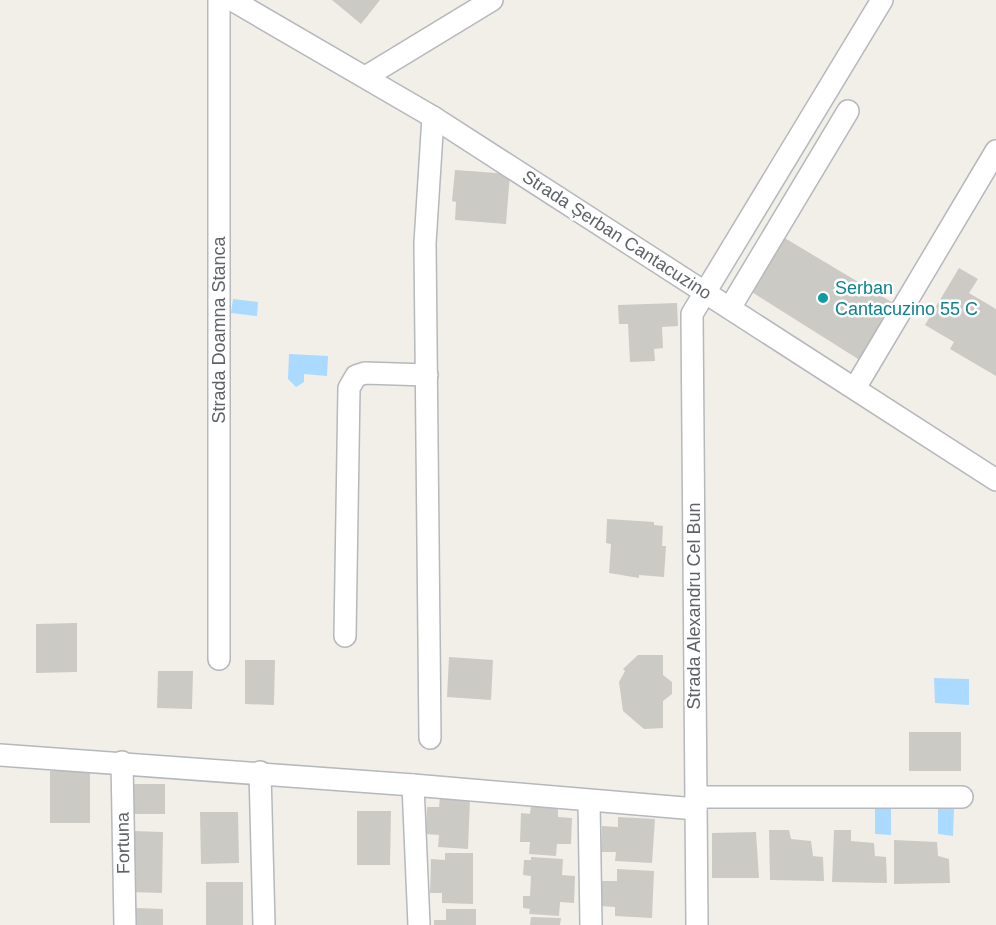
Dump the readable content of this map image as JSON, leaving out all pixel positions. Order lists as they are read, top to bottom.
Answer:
{
  "streets": {
    "street": [
      "Strada Șerban Cantacuzino",
      "Strada Doamna Stanca",
      "Strada Alexandru Cel Bun",
      "Fortuna"
    ]
  },
  "crossings": [
    ["Strada Șerban Cantacuzino", "Strada Alexandru Cel Bun"]
  ],
  "places": ["Serban Cantacuzino 55 C"]
}
